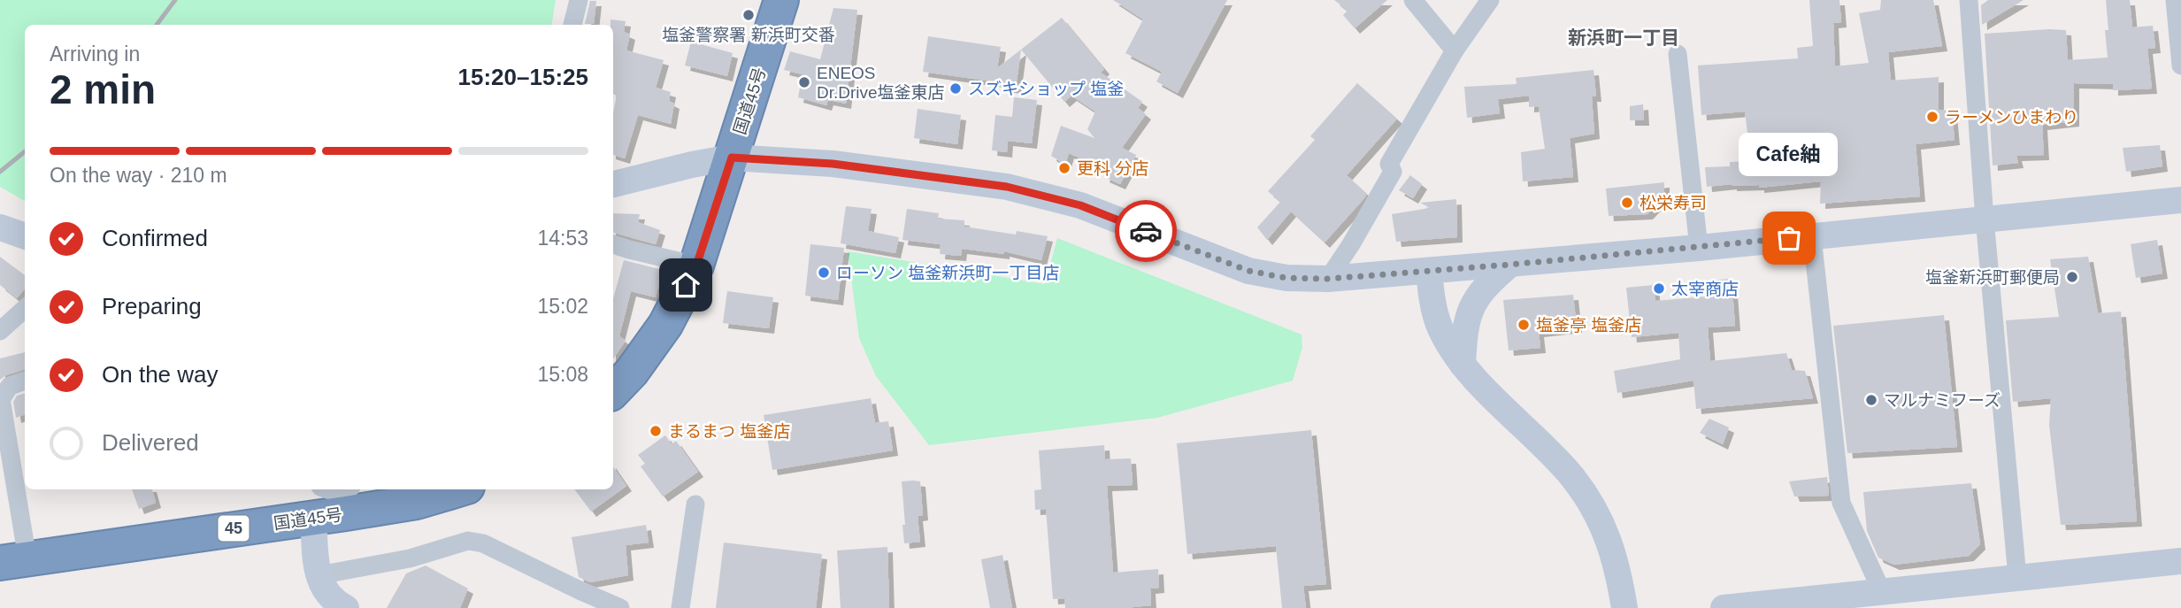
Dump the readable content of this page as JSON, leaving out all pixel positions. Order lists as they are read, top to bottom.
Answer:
{
  "streets": {
    "highway": ["国道45号", "45"]
  },
  "districts": ["新浜町一丁目"],
  "places": [
    "塩釜警察署 新浜町交番",
    "ENEOS Dr.Drive塩釜東店",
    "スズキショップ 塩釜",
    "ラーメンひまわり",
    "更科 分店",
    "松栄寿司",
    "Cafe紬",
    "ローソン 塩釜新浜町一丁目店",
    "塩釜新浜町郵便局",
    "太宰商店",
    "塩釜亭 塩釜店",
    "マルナミフーズ",
    "まるまつ 塩釜店"
  ],
  "page": {
    "heading": ["2 min", "Arriving in", "15:20–15:25"],
    "bar": "On the way · 210 m",
    "bubble": "Cafe紬",
    "list": [
      ["Confirmed", "14:53"],
      ["Preparing", "15:02"],
      ["On the way", "15:08"],
      "Delivered"
    ]
  }
}
